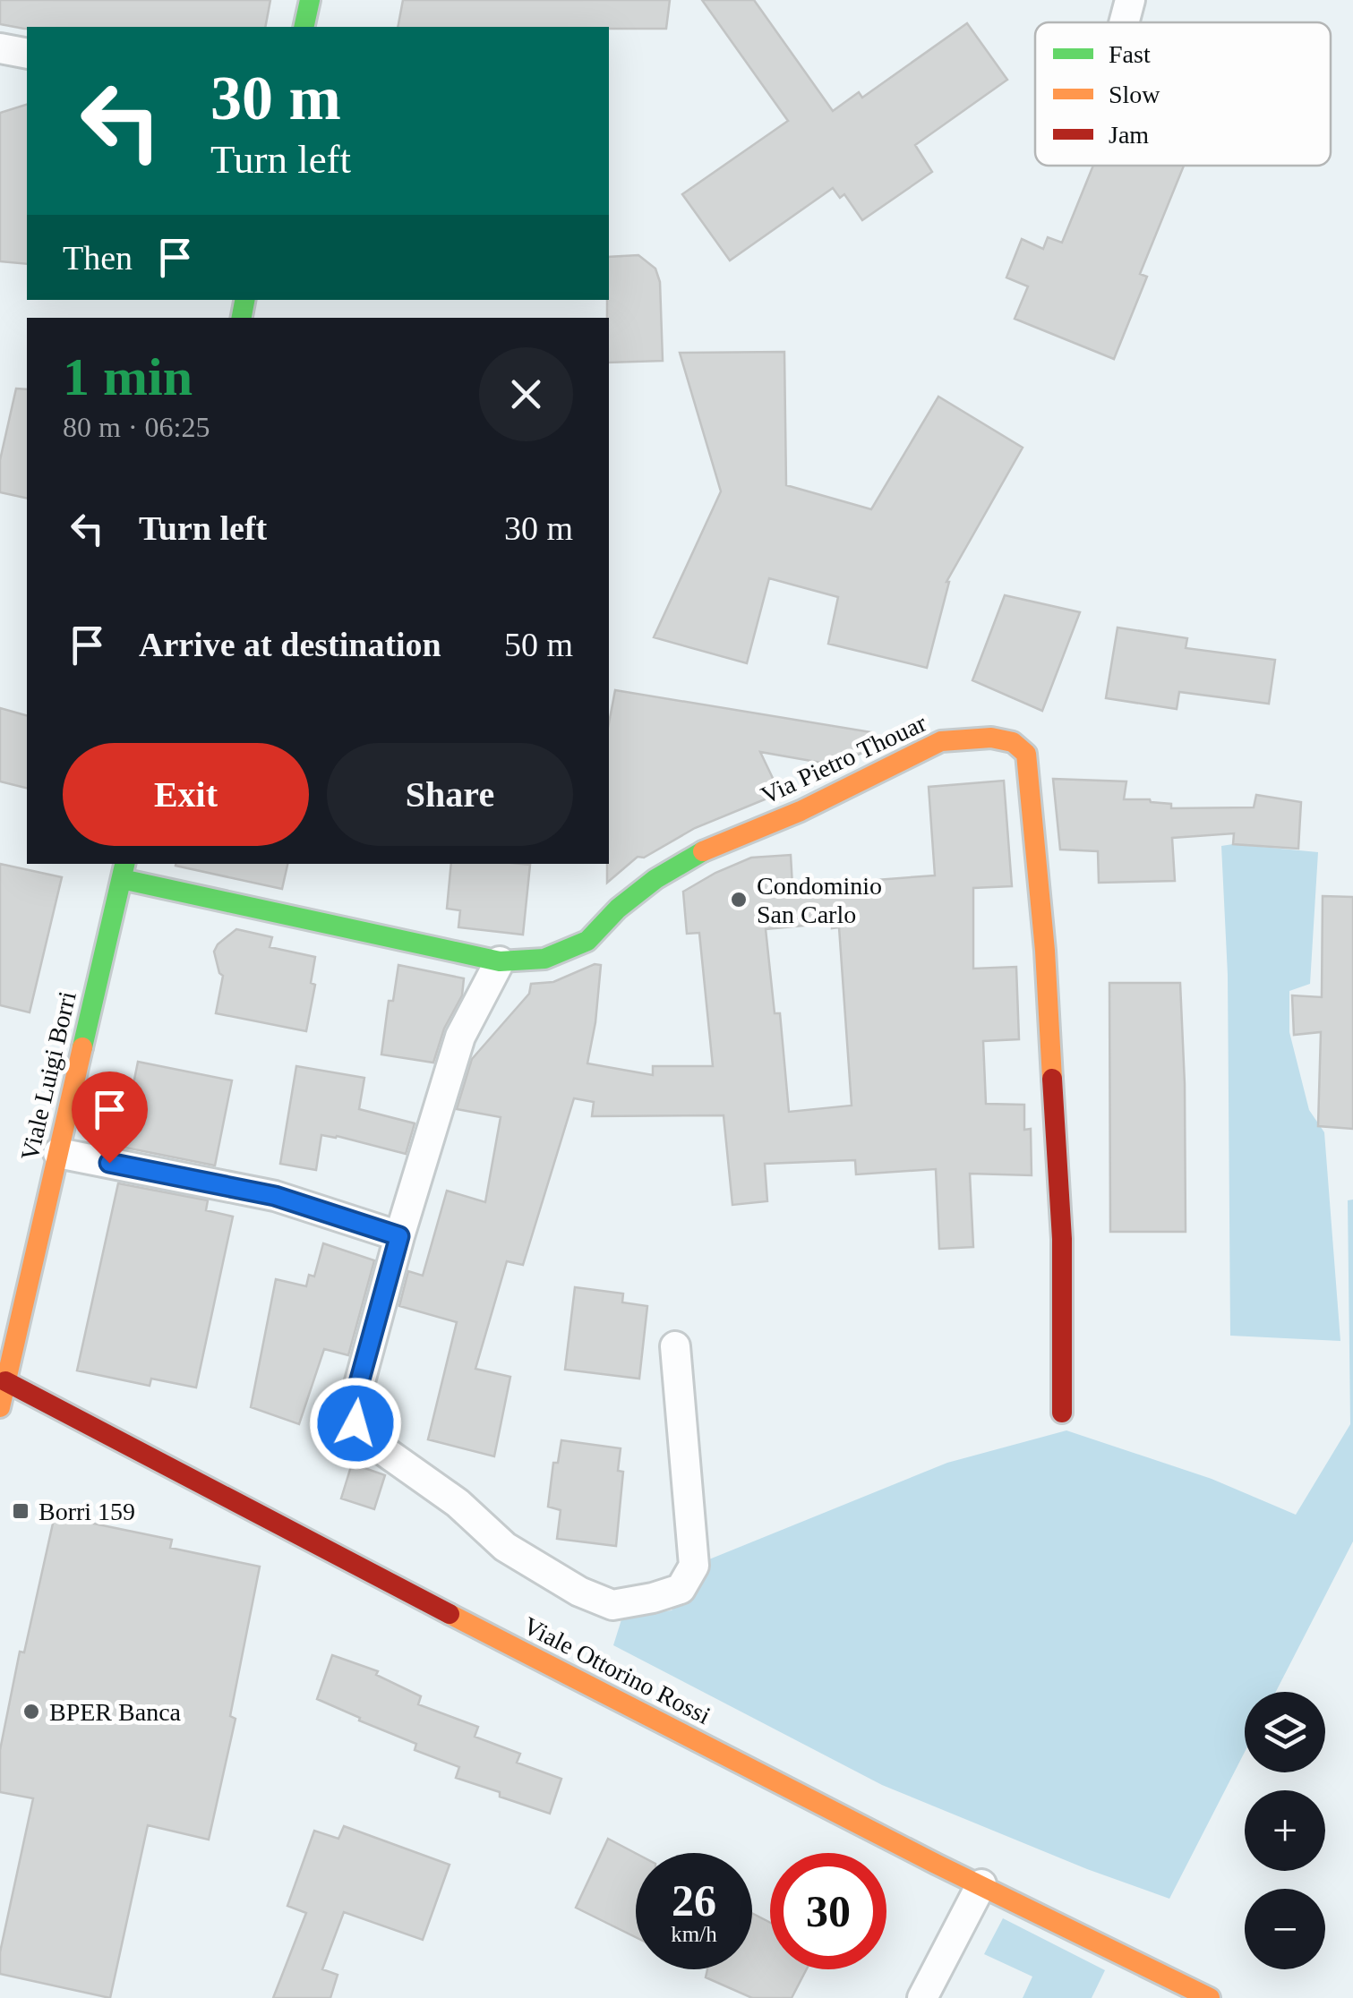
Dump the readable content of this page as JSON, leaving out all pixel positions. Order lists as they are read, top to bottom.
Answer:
{
  "streets": {
    "street": ["Via Pietro Thouar", "Viale Luigi Borri", "Viale Ottorino Rossi"]
  },
  "crossings": [
    ["Via Pietro Thouar", "Viale Luigi Borri"],
    ["Viale Luigi Borri", "Viale Ottorino Rossi"]
  ],
  "places": {
    "other": ["Condominio San Carlo", "BPER Banca"],
    "transit": ["Borri 159"]
  },
  "legend": ["Fast", "Slow", "Jam"],
  "page": {
    "turn": ["30 m", "Turn left"],
    "then": "Then",
    "heading": ["1 min", "80 m · 06:25"],
    "list": [
      {
        "name": "Turn left",
        "value": "30 m"
      },
      {
        "name": "Arrive at destination",
        "value": "50 m"
      }
    ],
    "buttons": ["Exit", "Share"],
    "map_buttons": ["+", "−"],
    "speed": "26 km/h",
    "limit": "30"
  }
}
